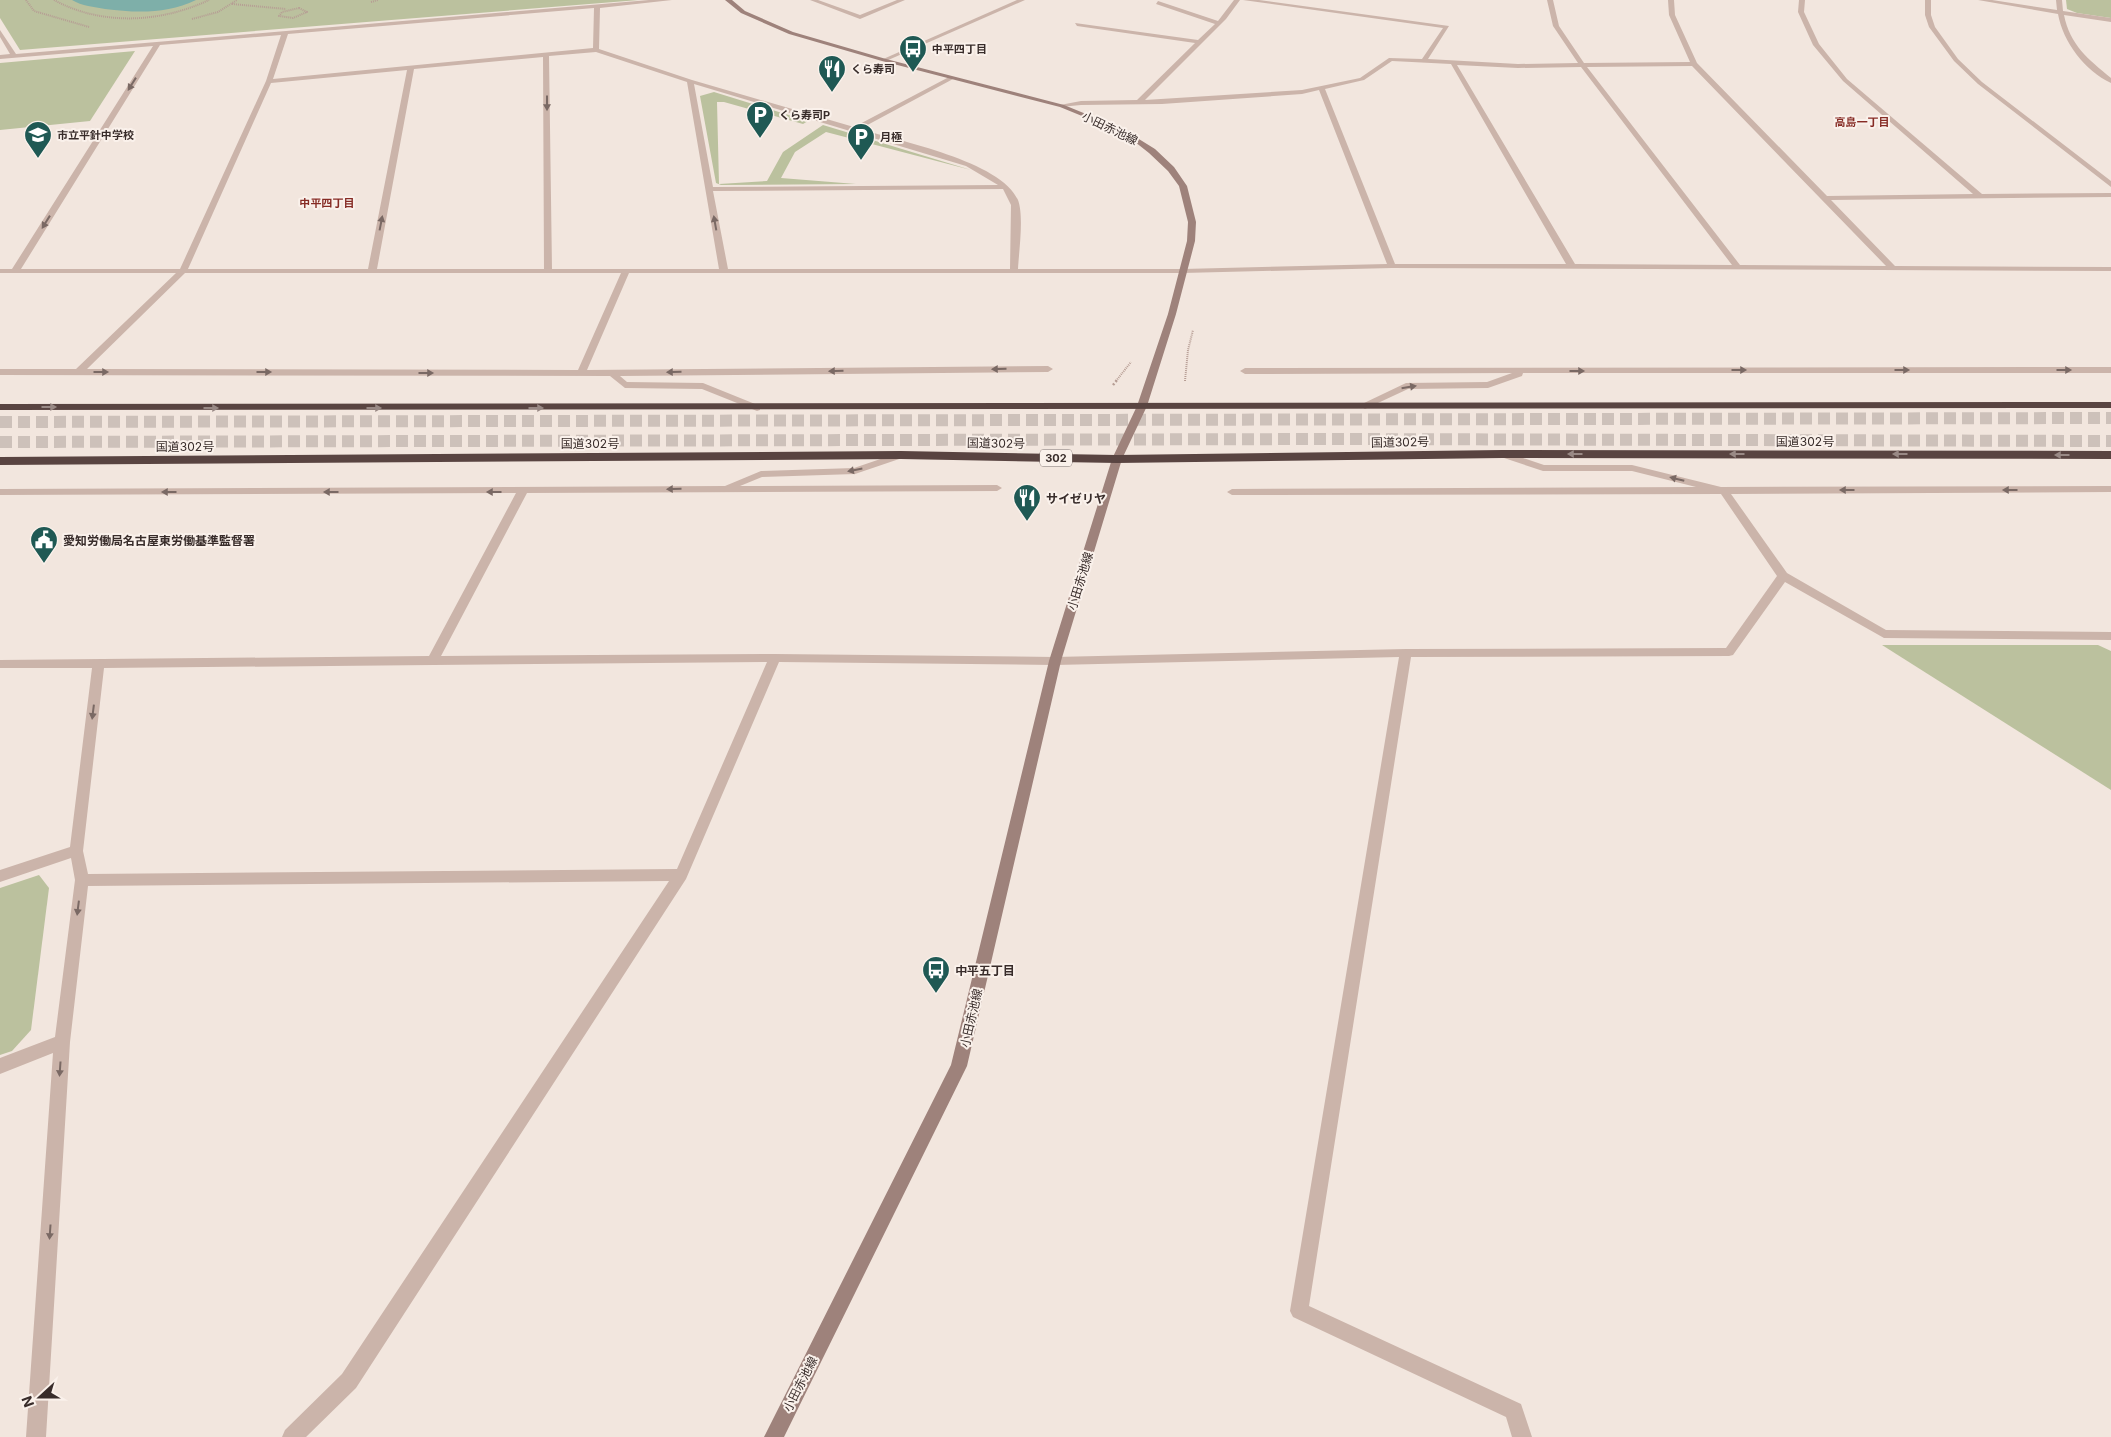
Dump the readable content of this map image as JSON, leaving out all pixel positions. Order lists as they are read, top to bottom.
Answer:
{
  "streets": {
    "highway": ["国道302号", "302"],
    "street": ["小田赤池線"]
  },
  "crossings": [
    ["小田赤池線", "国道302号"]
  ],
  "districts": ["高島一丁目", "中平四丁目"],
  "places": {
    "bus stop": ["中平四丁目", "中平五丁目"],
    "restaurant": ["くら寿司", "サイゼリヤ"],
    "parking": ["くら寿司P", "月極"],
    "school or university": ["市立平針中学校"],
    "public building": ["愛知労働局名古屋東労働基準監督署"]
  },
  "north": "left"
}
